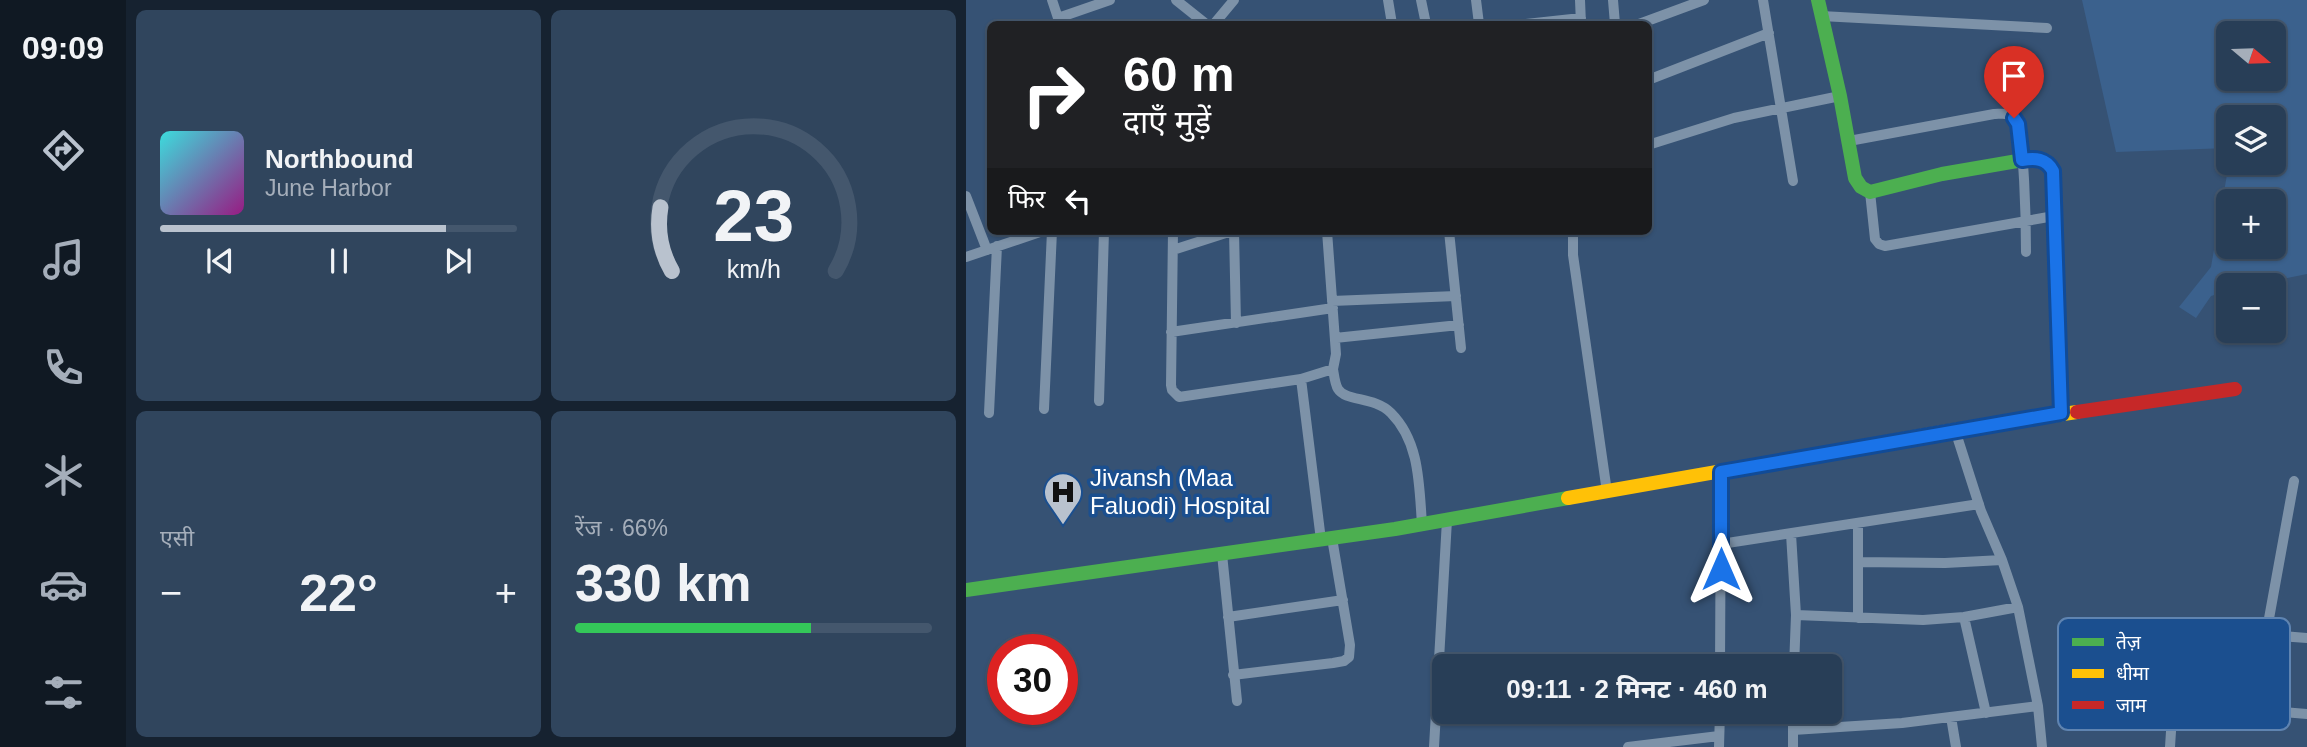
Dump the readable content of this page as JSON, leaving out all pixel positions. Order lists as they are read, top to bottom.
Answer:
{
  "places": {
    "hospital": ["Jivansh (Maa Faluodi) Hospital"]
  },
  "legend": ["तेज़", "धीमा", "जाम"],
  "north": "right",
  "page": {
    "tabs": "09:09",
    "map_buttons": ["+", "−"],
    "turn": ["60 m", "दाएँ मुड़ें"],
    "song": ["Northbound", "June Harbor"],
    "then": "फिर",
    "tile": [
      "एसी",
      ["रेंज · 66%", "330 km"]
    ],
    "heat": ["−", "22°", "+"],
    "limit": "30",
    "trip": "09:11 · 2 मिनट · 460 m",
    "gauge": ["23", "km/h"]
  }
}
